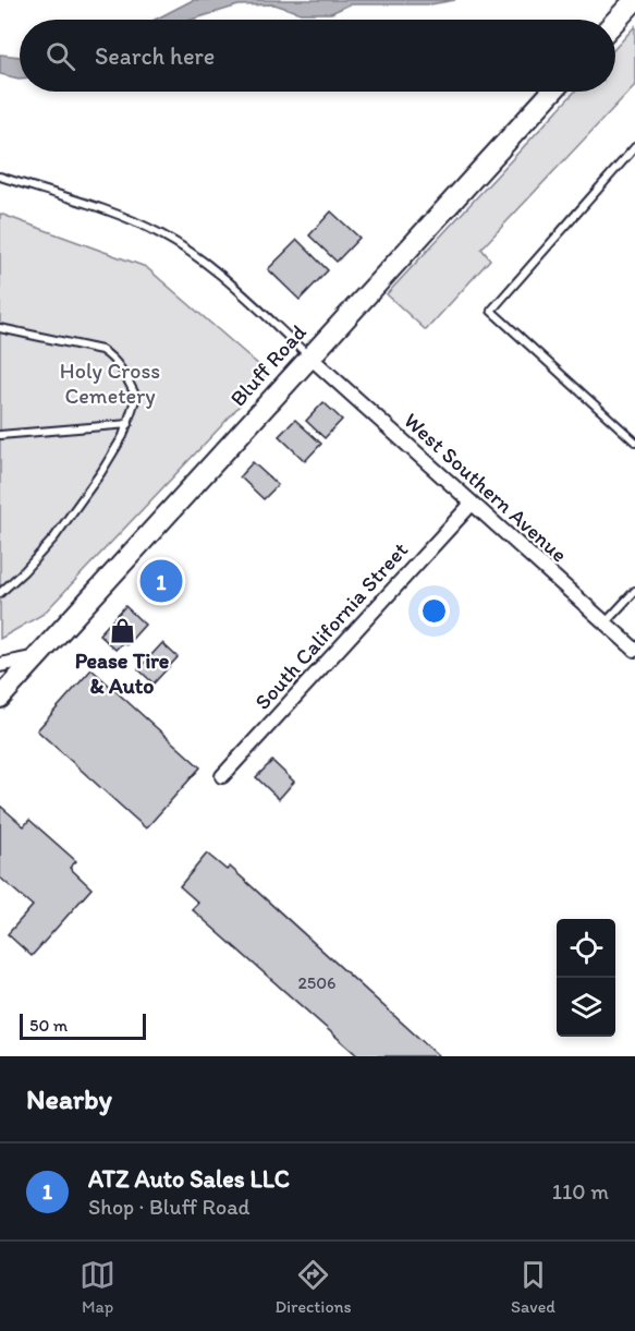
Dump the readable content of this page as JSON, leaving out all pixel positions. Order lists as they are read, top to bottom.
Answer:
{
  "streets": {
    "main road": ["Bluff Road"],
    "street": ["West Southern Avenue", "South California Street"]
  },
  "crossings": [
    ["Bluff Road", "West Southern Avenue"],
    ["West Southern Avenue", "South California Street"]
  ],
  "parks": ["Holy Cross Cemetery"],
  "places": {
    "shop": ["Pease Tire & Auto"]
  },
  "house_numbers": ["2506"],
  "scale_bar": "50 m",
  "page": {
    "search": "Search here",
    "pins": "1",
    "scale": "50 m",
    "heading": "Nearby",
    "list": [
      {
        "mark": "1",
        "name": "ATZ Auto Sales LLC",
        "note": "Shop · Bluff Road",
        "value": "110 m"
      }
    ],
    "nav": ["Map", "Directions", "Saved"]
  }
}
